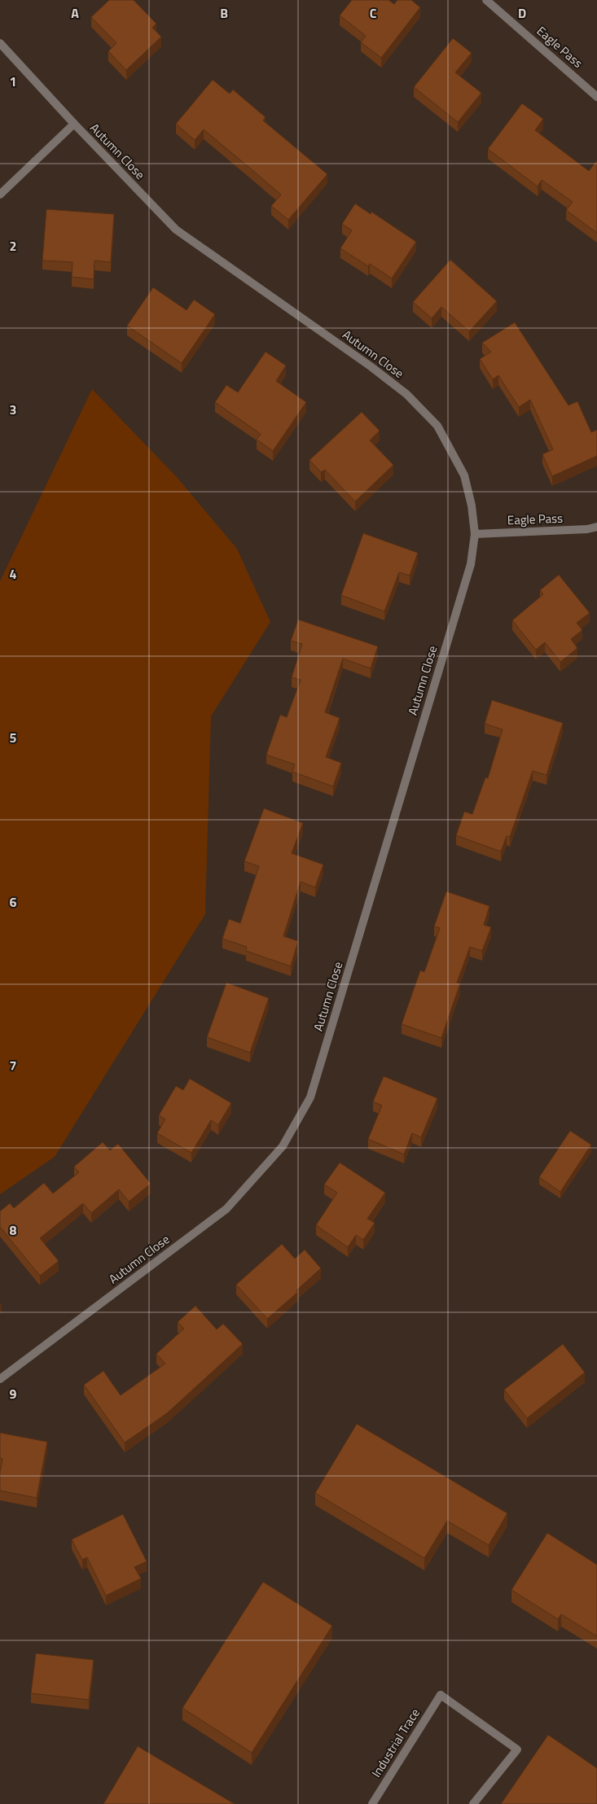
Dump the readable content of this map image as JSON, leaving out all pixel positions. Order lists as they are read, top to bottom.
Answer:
{
  "streets": {
    "street": ["Eagle Pass", "Autumn Close", "Industrial Trace"]
  },
  "crossings": [
    ["Eagle Pass", "Autumn Close"]
  ],
  "grid": {
    "columns": [
      "A",
      "B",
      "C",
      "D"
    ],
    "rows": [
      "1",
      "2",
      "3",
      "4",
      "5",
      "6",
      "7",
      "8",
      "9"
    ]
  }
}
